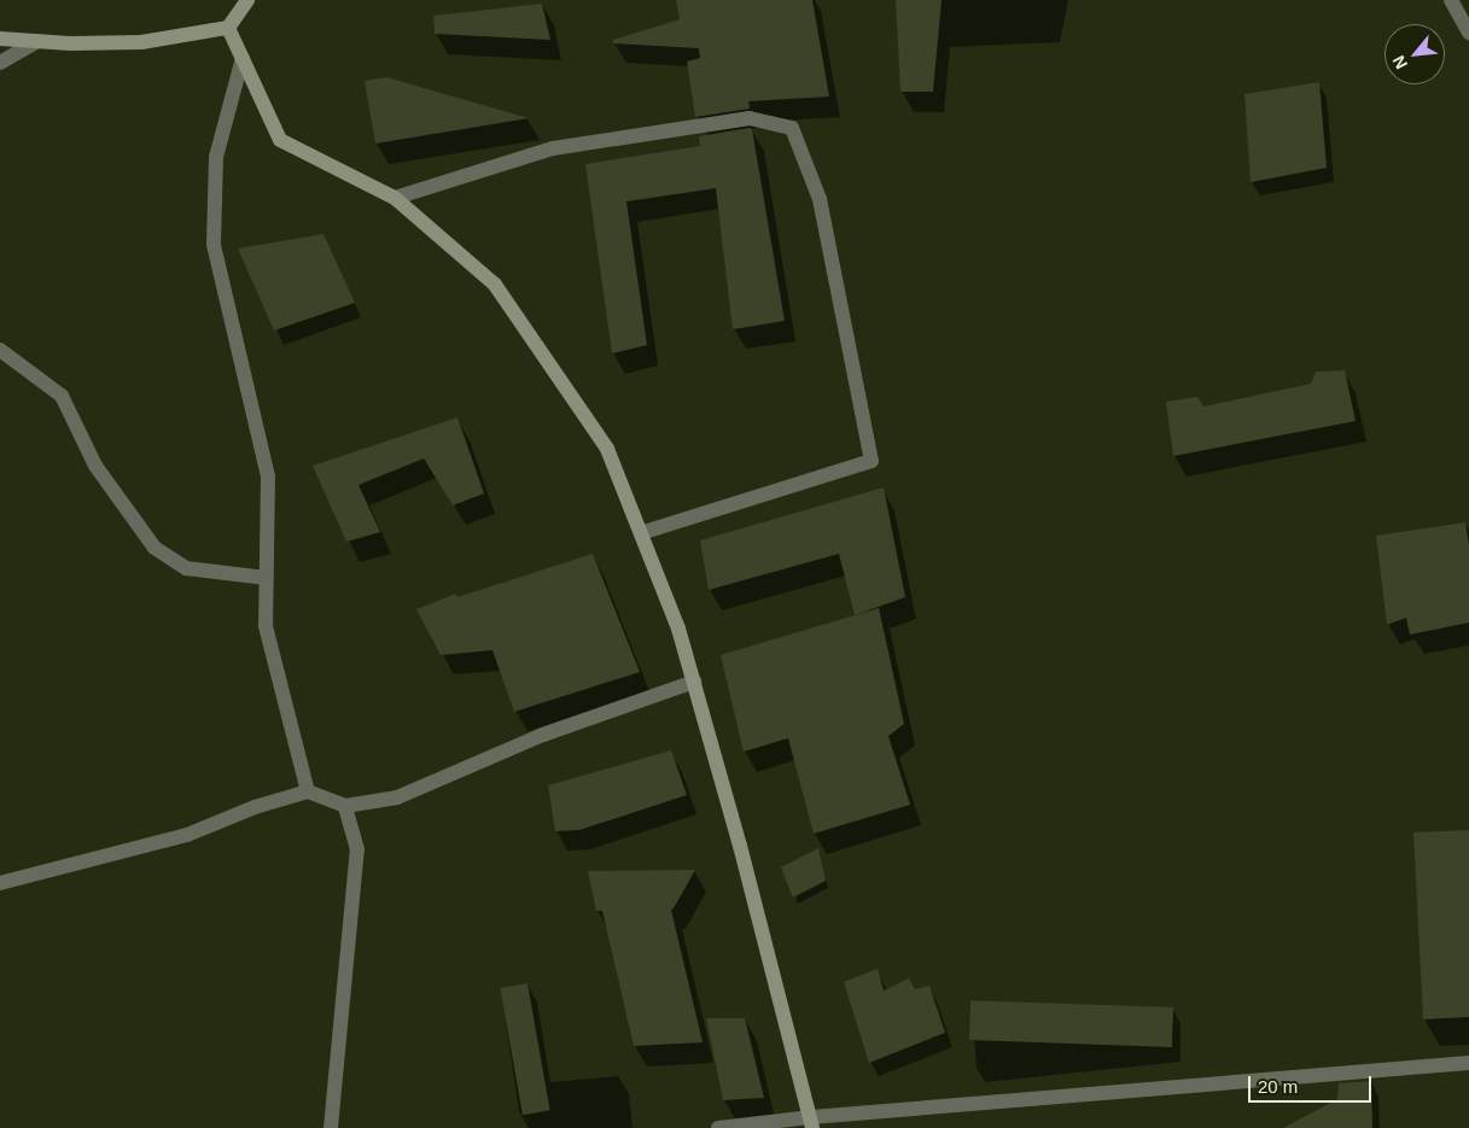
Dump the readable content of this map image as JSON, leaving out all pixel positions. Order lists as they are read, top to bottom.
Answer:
{
  "scale_bar": "20 m",
  "north": "bottom left"
}
